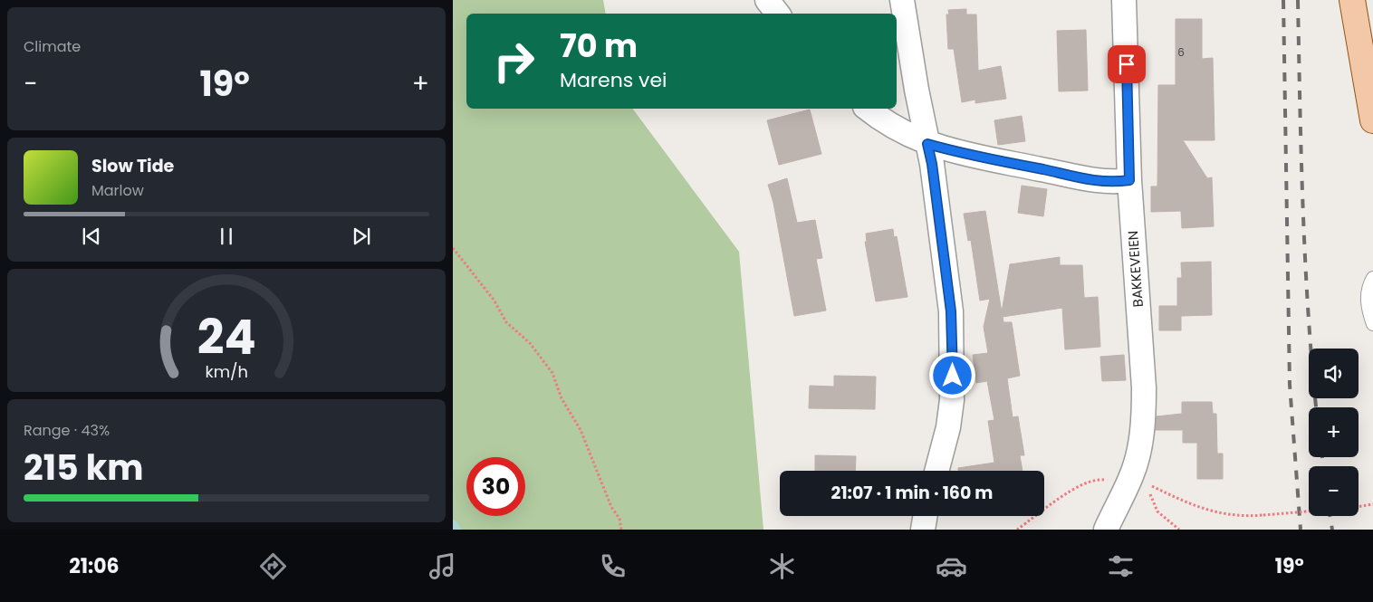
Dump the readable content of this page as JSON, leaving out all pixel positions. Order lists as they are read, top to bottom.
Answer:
{
  "streets": {
    "street": ["BAKKEVEIEN"]
  },
  "house_numbers": ["6"],
  "page": {
    "tile": [
      "Climate",
      ["Range · 43%", "215 km"]
    ],
    "turn": ["70 m", "Marens vei"],
    "heat": ["−", "19°", "+"],
    "song": ["Slow Tide", "Marlow"],
    "map_buttons": ["+", "−"],
    "limit": "30",
    "trip": "21:07 · 1 min · 160 m",
    "tabs": ["21:06", "19°"],
    "gauge": ["24", "km/h"]
  }
}
